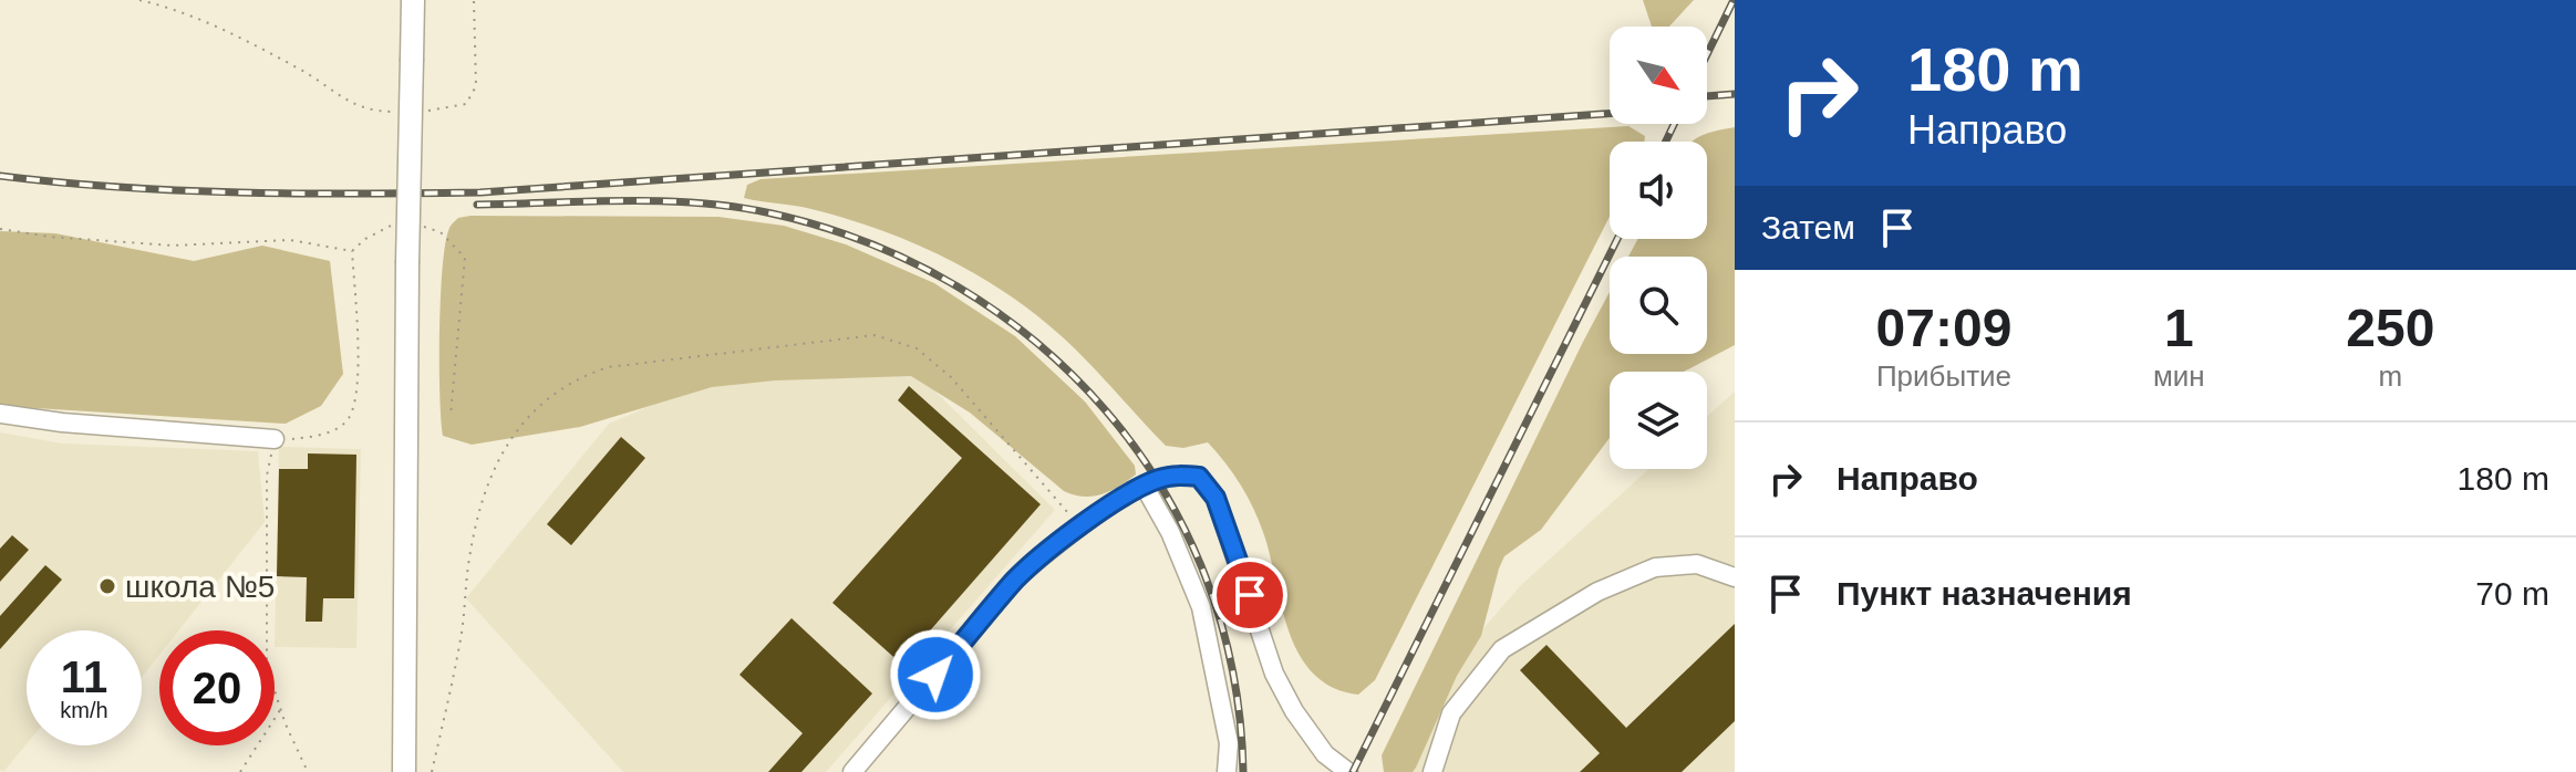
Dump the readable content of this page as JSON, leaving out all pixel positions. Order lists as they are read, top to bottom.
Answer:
{
  "places": ["школа №5"],
  "north": "bottom right",
  "page": {
    "turn": ["180 m", "Направо"],
    "then": "Затем",
    "eta": [
      "07:09",
      "Прибытие",
      "1",
      "мин",
      "250",
      "m"
    ],
    "list": [
      {
        "name": "Направо",
        "value": "180 m"
      },
      {
        "name": "Пункт назначения",
        "value": "70 m"
      }
    ],
    "speed": "11 km/h",
    "limit": "20"
  }
}
